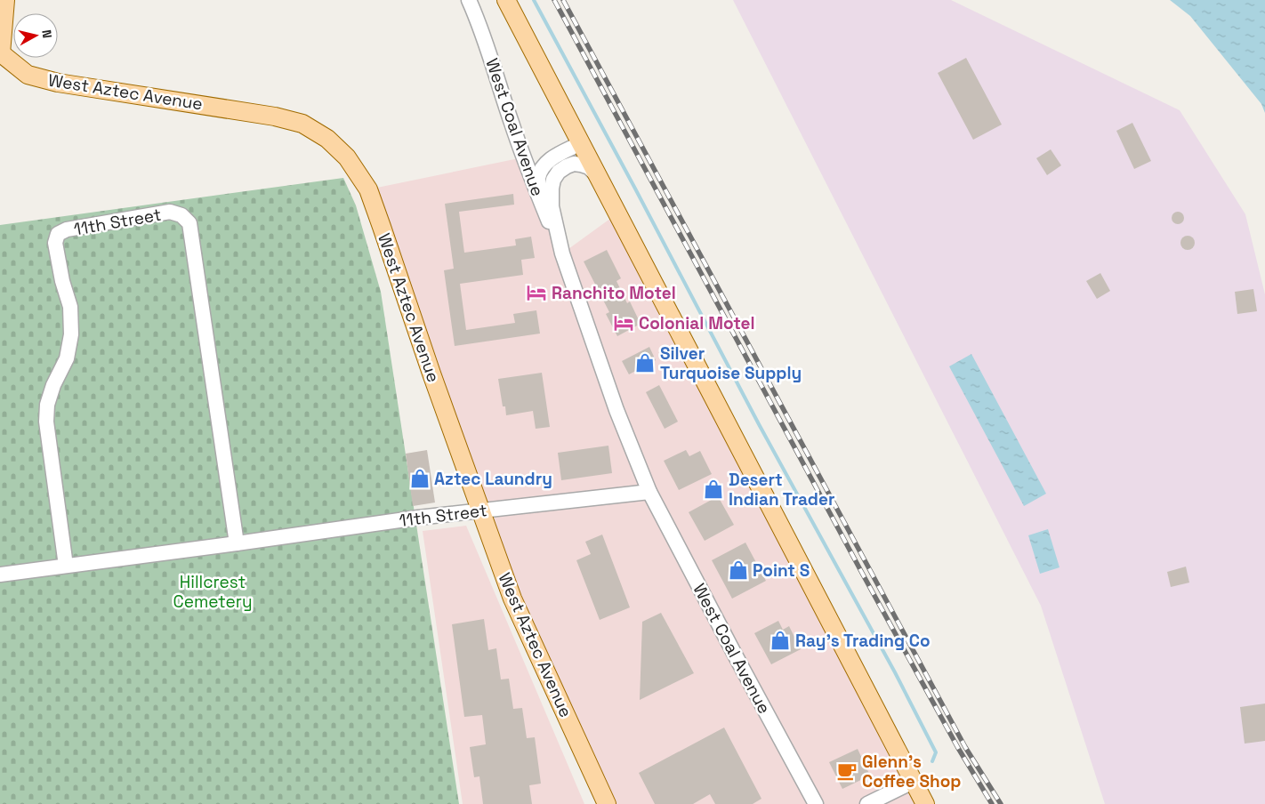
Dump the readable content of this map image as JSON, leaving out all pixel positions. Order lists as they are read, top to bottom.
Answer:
{
  "streets": {
    "main road": ["West Aztec Avenue"],
    "street": ["West Coal Avenue", "11th Street"]
  },
  "crossings": [
    ["West Aztec Avenue", "11th Street"],
    ["West Coal Avenue", "11th Street"]
  ],
  "parks": ["Hillcrest Cemetery"],
  "places": {
    "hotel": ["Ranchito Motel", "Colonial Motel"],
    "shop": [
      "Silver Turquoise Supply",
      "Aztec Laundry",
      "Desert Indian Trader",
      "Point S",
      "Ray's Trading Co"
    ],
    "cafe": ["Glenn's Coffee Shop"]
  },
  "north": "right"
}
